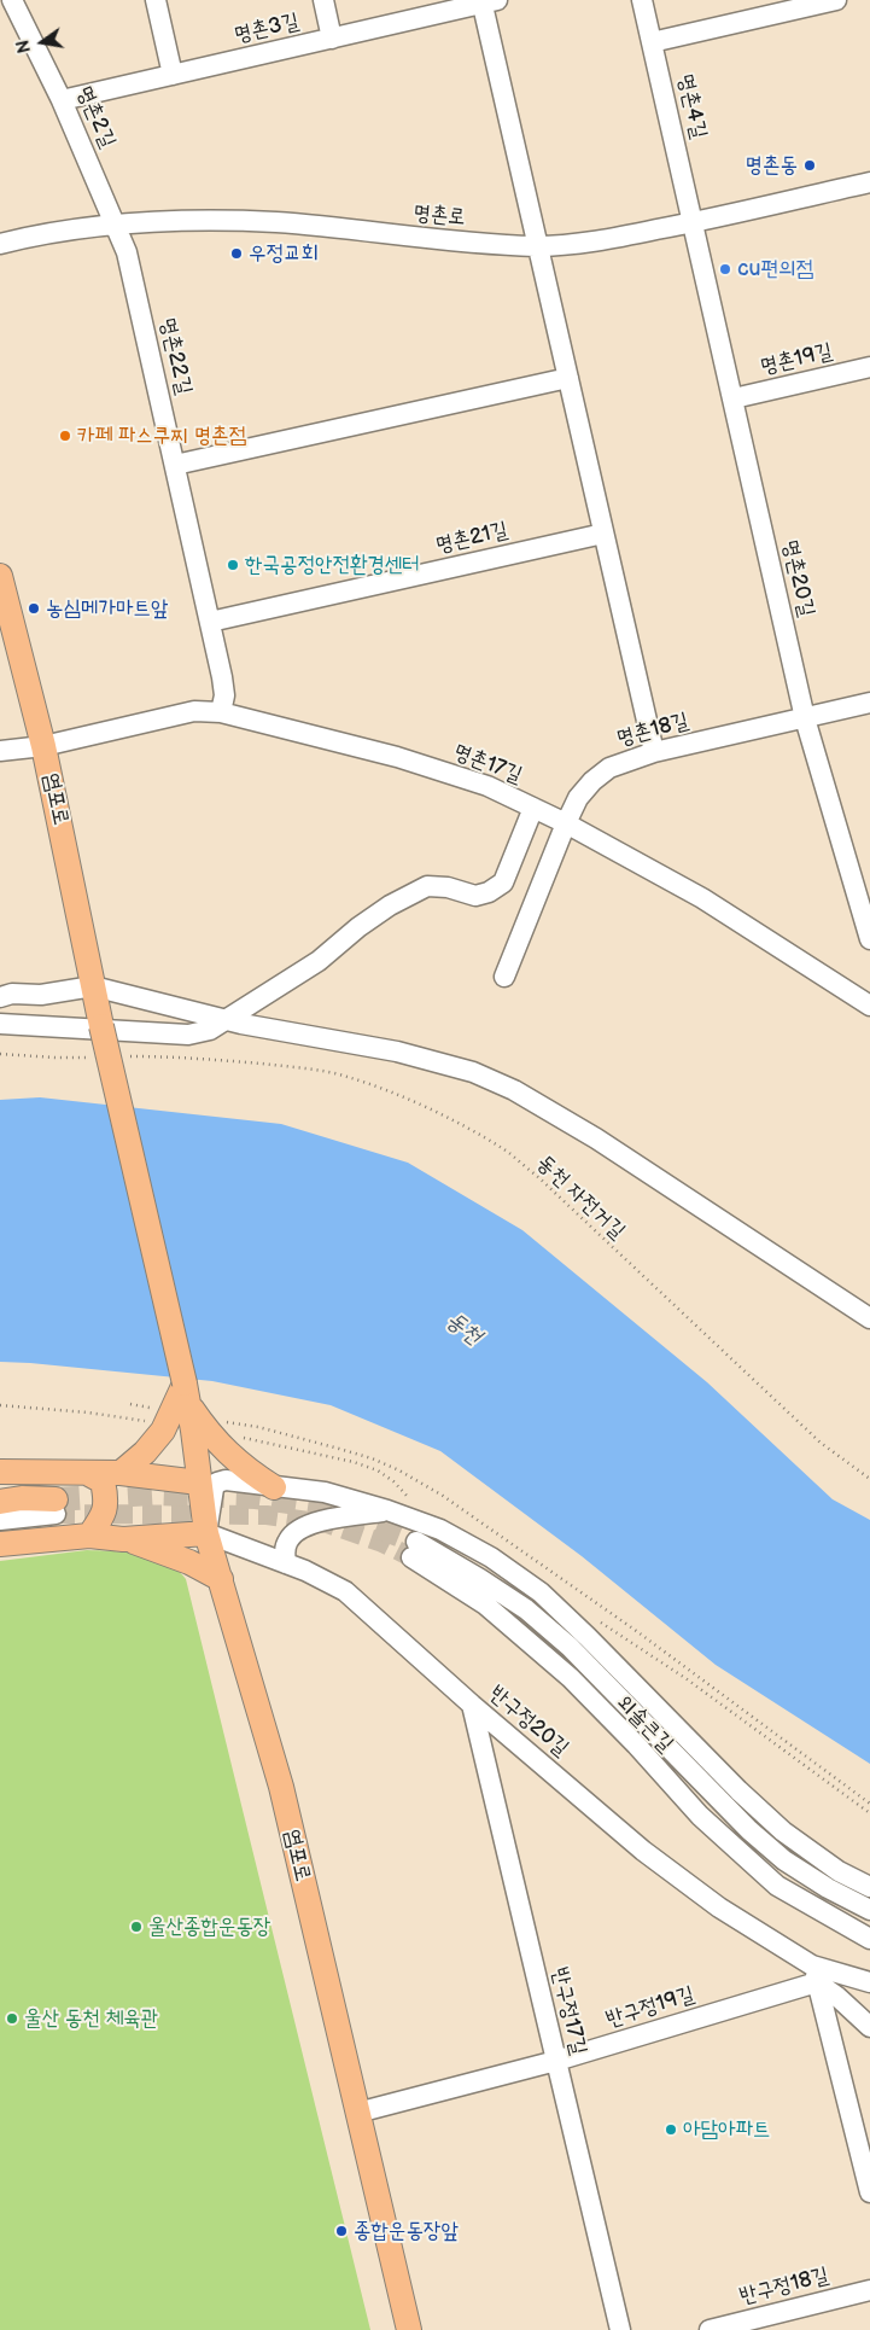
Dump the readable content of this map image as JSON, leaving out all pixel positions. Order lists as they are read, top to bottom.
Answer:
{
  "streets": {
    "main road": ["염포로"],
    "street": [
      "명촌3길",
      "명촌4길",
      "명촌2길",
      "명촌로",
      "명촌22길",
      "명촌19길",
      "명촌21길",
      "명촌20길",
      "명촌18길",
      "명촌17길",
      "반구정20길",
      "외솔큰길",
      "반구정19길",
      "반구정17길",
      "반구정18길"
    ],
    "path": ["동천 자전거길"]
  },
  "crossings": [
    ["명촌3길", "명촌2길"],
    ["명촌3길", "명촌로"],
    ["명촌4길", "명촌로"],
    ["명촌4길", "명촌20길"],
    ["명촌2길", "명촌로"],
    ["명촌2길", "명촌22길"],
    ["명촌로", "명촌22길"],
    ["명촌로", "명촌20길"],
    ["명촌22길", "명촌21길"],
    ["명촌22길", "명촌17길"],
    ["명촌19길", "명촌20길"],
    ["명촌20길", "명촌18길"],
    ["명촌18길", "명촌17길"],
    ["명촌17길", "염포로"],
    ["염포로", "반구정20길"],
    ["염포로", "반구정19길"],
    ["반구정20길", "반구정19길"],
    ["반구정20길", "반구정17길"],
    ["반구정19길", "반구정17길"]
  ],
  "water": ["동천"],
  "places": [
    "명촌동",
    "우정교회",
    "cu편의점",
    "카페 파스쿠찌 명촌점",
    "한국공정안전환경센터",
    "농심메가마트앞",
    "울산종합운동장",
    "울산 동천 체육관",
    "아담아파트",
    "종합운동장앞"
  ],
  "north": "left"
}
